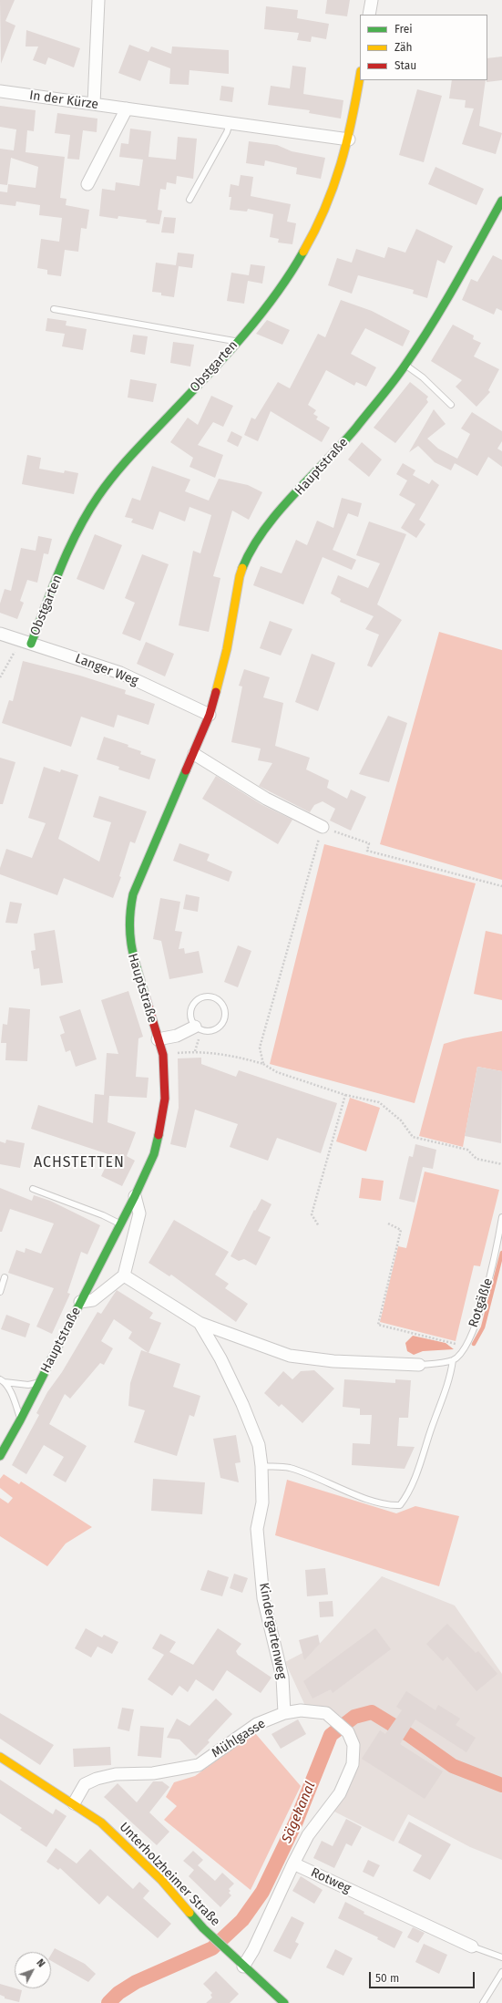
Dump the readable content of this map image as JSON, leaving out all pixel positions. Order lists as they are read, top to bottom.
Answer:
{
  "streets": {
    "street": [
      "In der Kürze",
      "Obstgarten",
      "Hauptstraße",
      "Langer Weg",
      "Kindergartenweg",
      "Mühlgasse",
      "Unterholzheimer Straße",
      "Rotweg"
    ],
    "lane": ["Rotgäßle"]
  },
  "crossings": [
    ["In der Kürze", "Obstgarten"],
    ["Obstgarten", "Langer Weg"],
    ["Hauptstraße", "Langer Weg"],
    ["Rotgäßle", "Kindergartenweg"],
    ["Kindergartenweg", "Mühlgasse"],
    ["Mühlgasse", "Unterholzheimer Straße"],
    ["Mühlgasse", "Rotweg"]
  ],
  "districts": ["ACHSTETTEN"],
  "water": ["Sägekanal"],
  "legend": ["Frei", "Zäh", "Stau"],
  "scale_bar": "50 m",
  "north": "top right"
}
